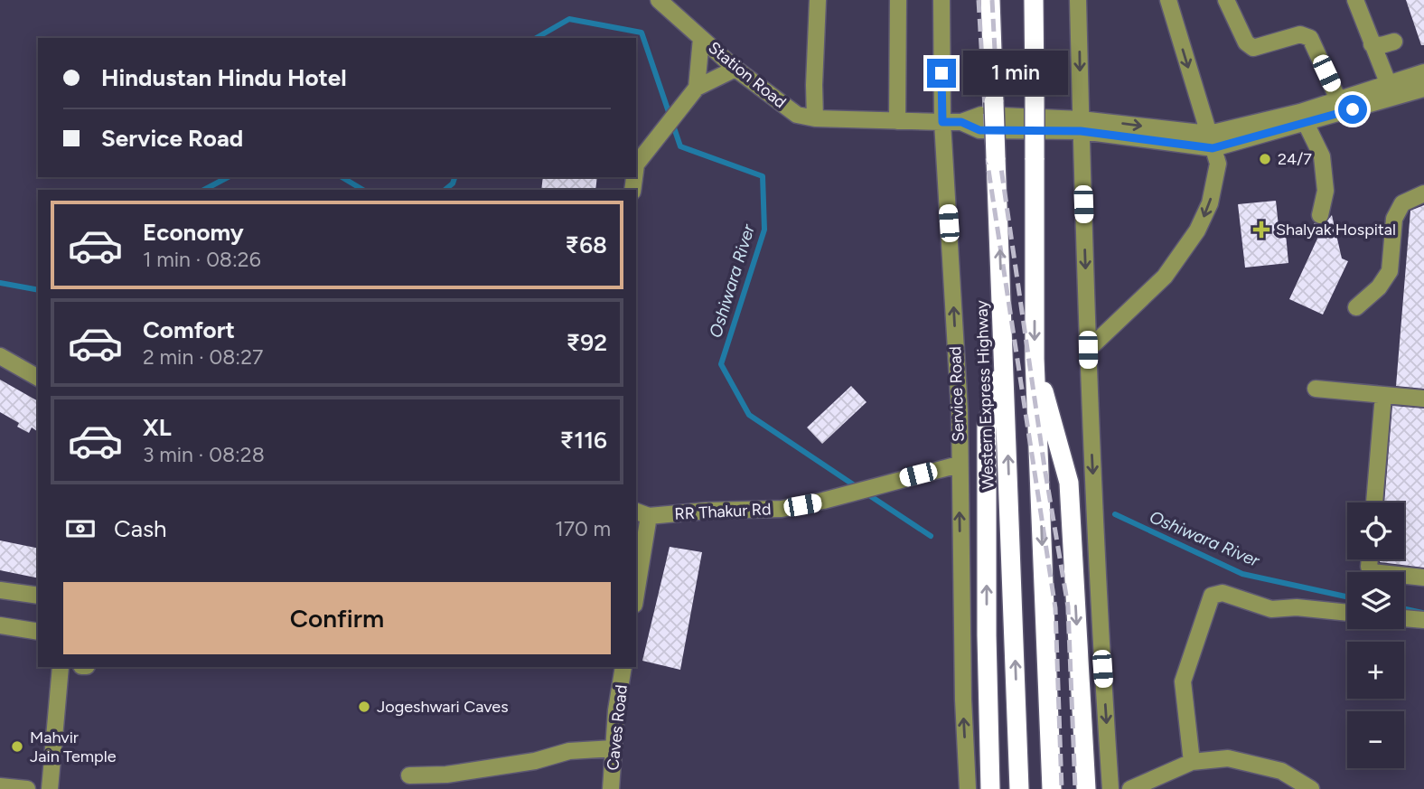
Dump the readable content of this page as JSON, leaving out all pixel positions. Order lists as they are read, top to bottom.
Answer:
{
  "streets": {
    "highway": ["Western Express Highway"],
    "street": [
      "Station Road",
      "Service Road",
      "RR Thakur Rd",
      "Caves Road"
    ]
  },
  "crossings": [
    ["Station Road", "Service Road"],
    ["Service Road", "RR Thakur Rd"]
  ],
  "water": ["Oshiwara River"],
  "places": {
    "other": ["24/7", "Jogeshwari Caves", "Mahvir Jain Temple"],
    "health": ["Shalyak Hospital"]
  },
  "page": {
    "banner": ["Hindustan Hindu Hotel", "Service Road"],
    "bubble": "1 min",
    "list": [
      {
        "name": "Economy",
        "note": "1 min · 08:26",
        "value": "₹68"
      },
      {
        "name": "Comfort",
        "note": "2 min · 08:27",
        "value": "₹92"
      },
      {
        "name": "XL",
        "note": "3 min · 08:28",
        "value": "₹116"
      }
    ],
    "pay": ["Cash", "170 m"],
    "map_buttons": ["+", "−"],
    "buttons": "Confirm"
  }
}
